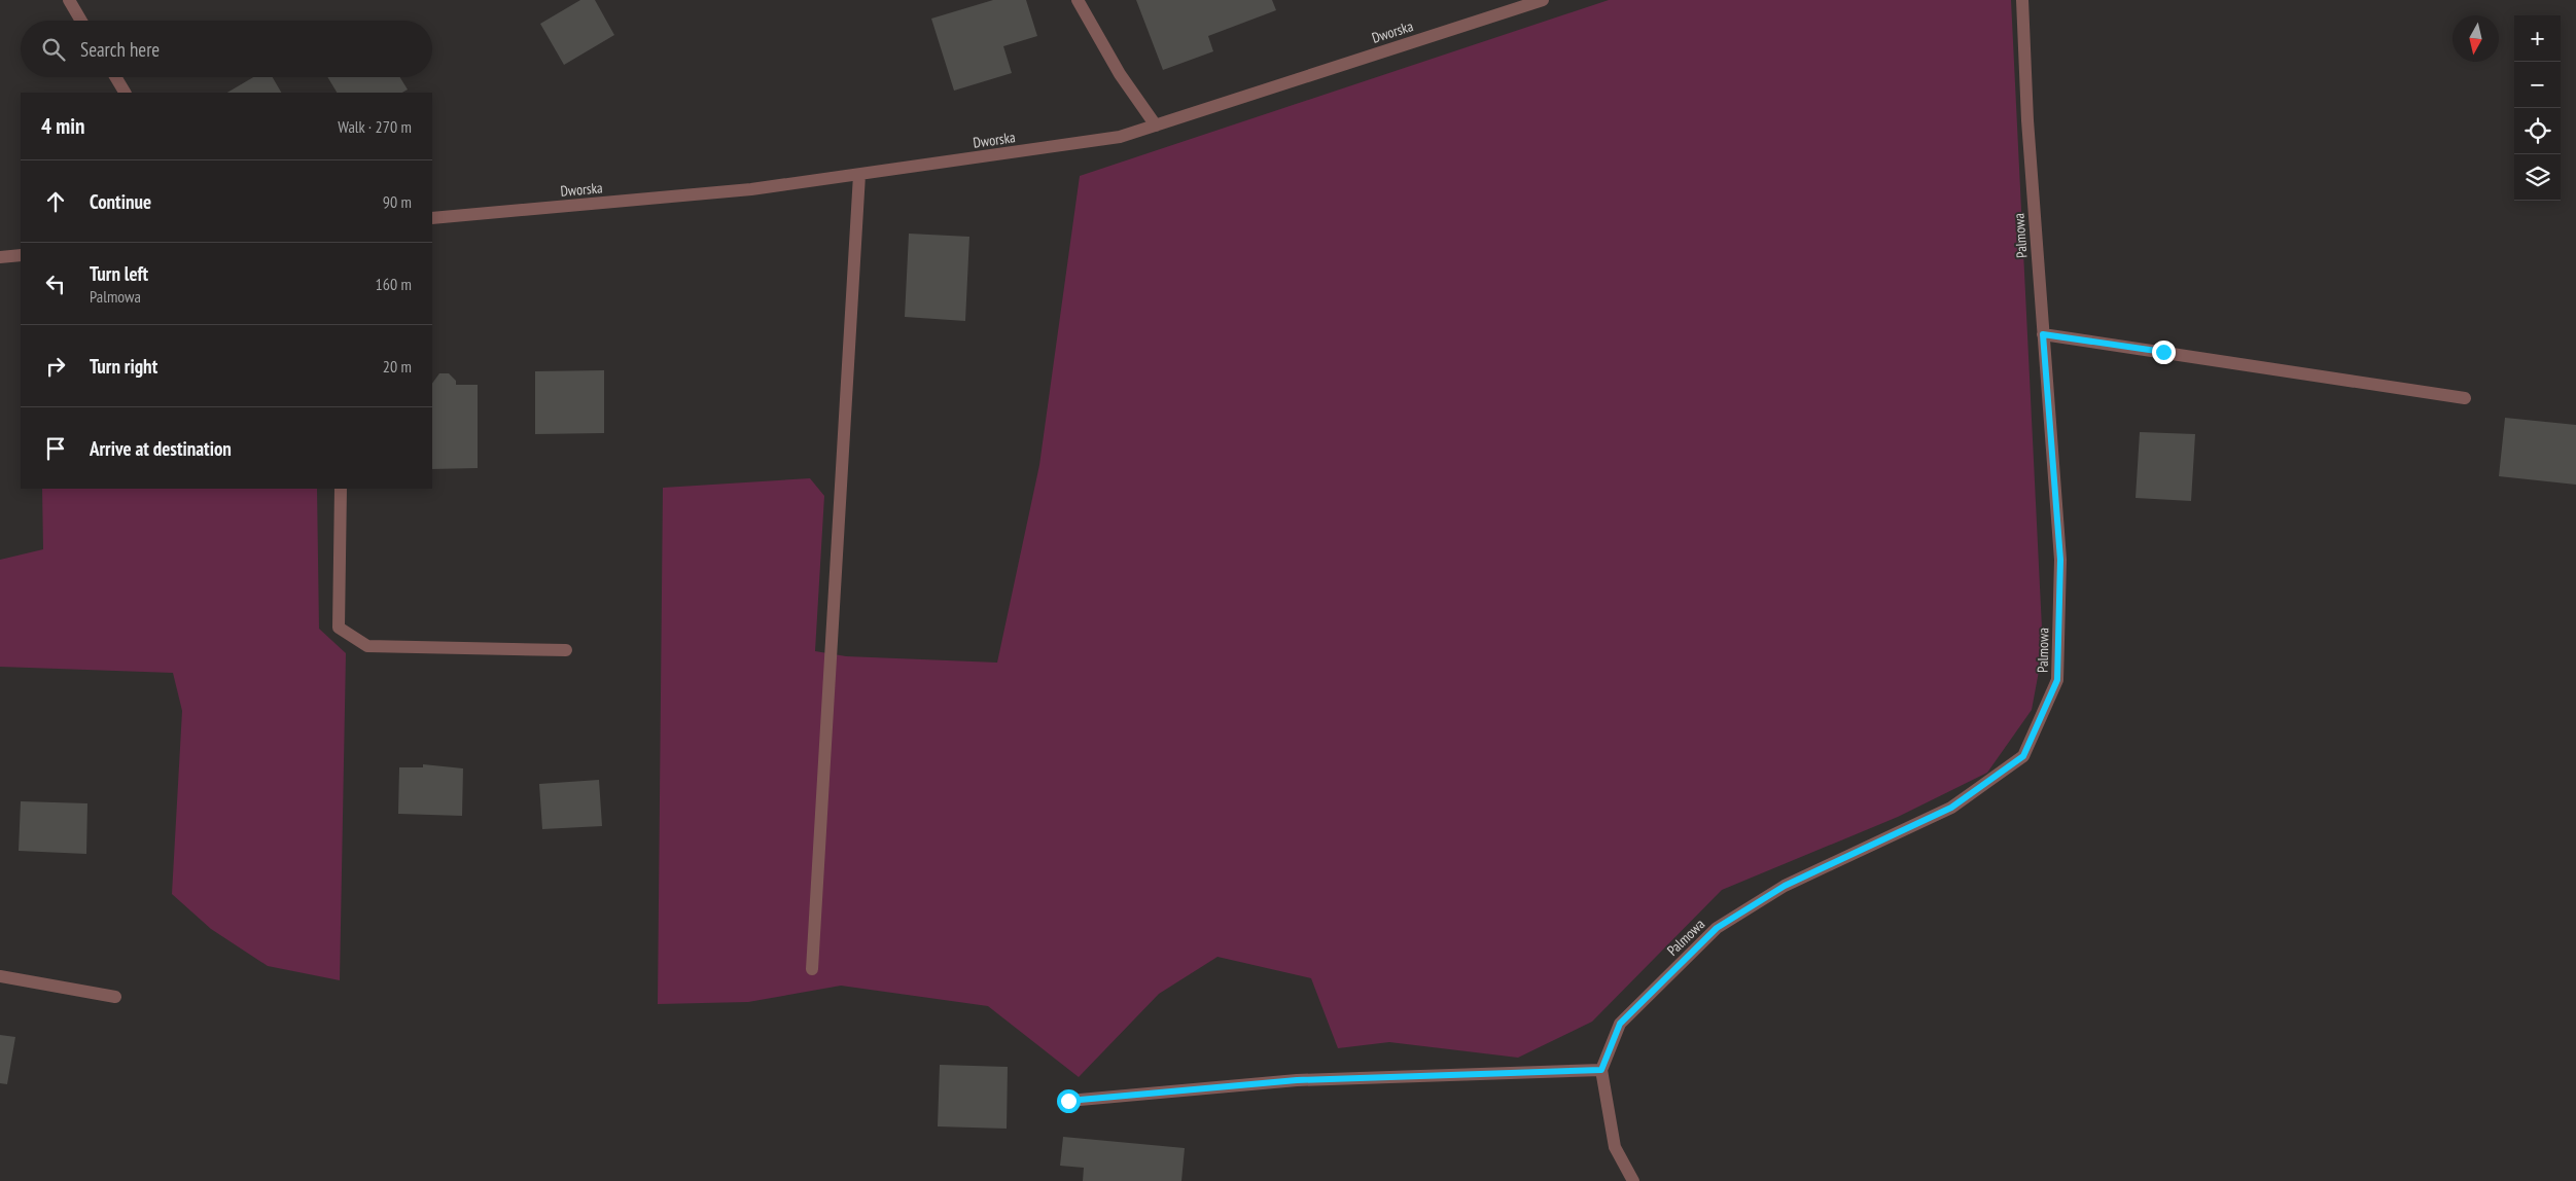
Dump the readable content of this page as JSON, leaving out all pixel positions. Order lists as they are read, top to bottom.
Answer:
{
  "streets": {
    "street": ["Dworska", "Palmowa"]
  },
  "north": "bottom",
  "page": {
    "map_buttons": ["+", "−"],
    "search": "Search here",
    "heading": ["4 min", "Walk · 270 m"],
    "list": [
      ["Continue", "90 m"],
      ["Turn left", "Palmowa", "160 m"],
      ["Turn right", "20 m"],
      "Arrive at destination"
    ]
  }
}
